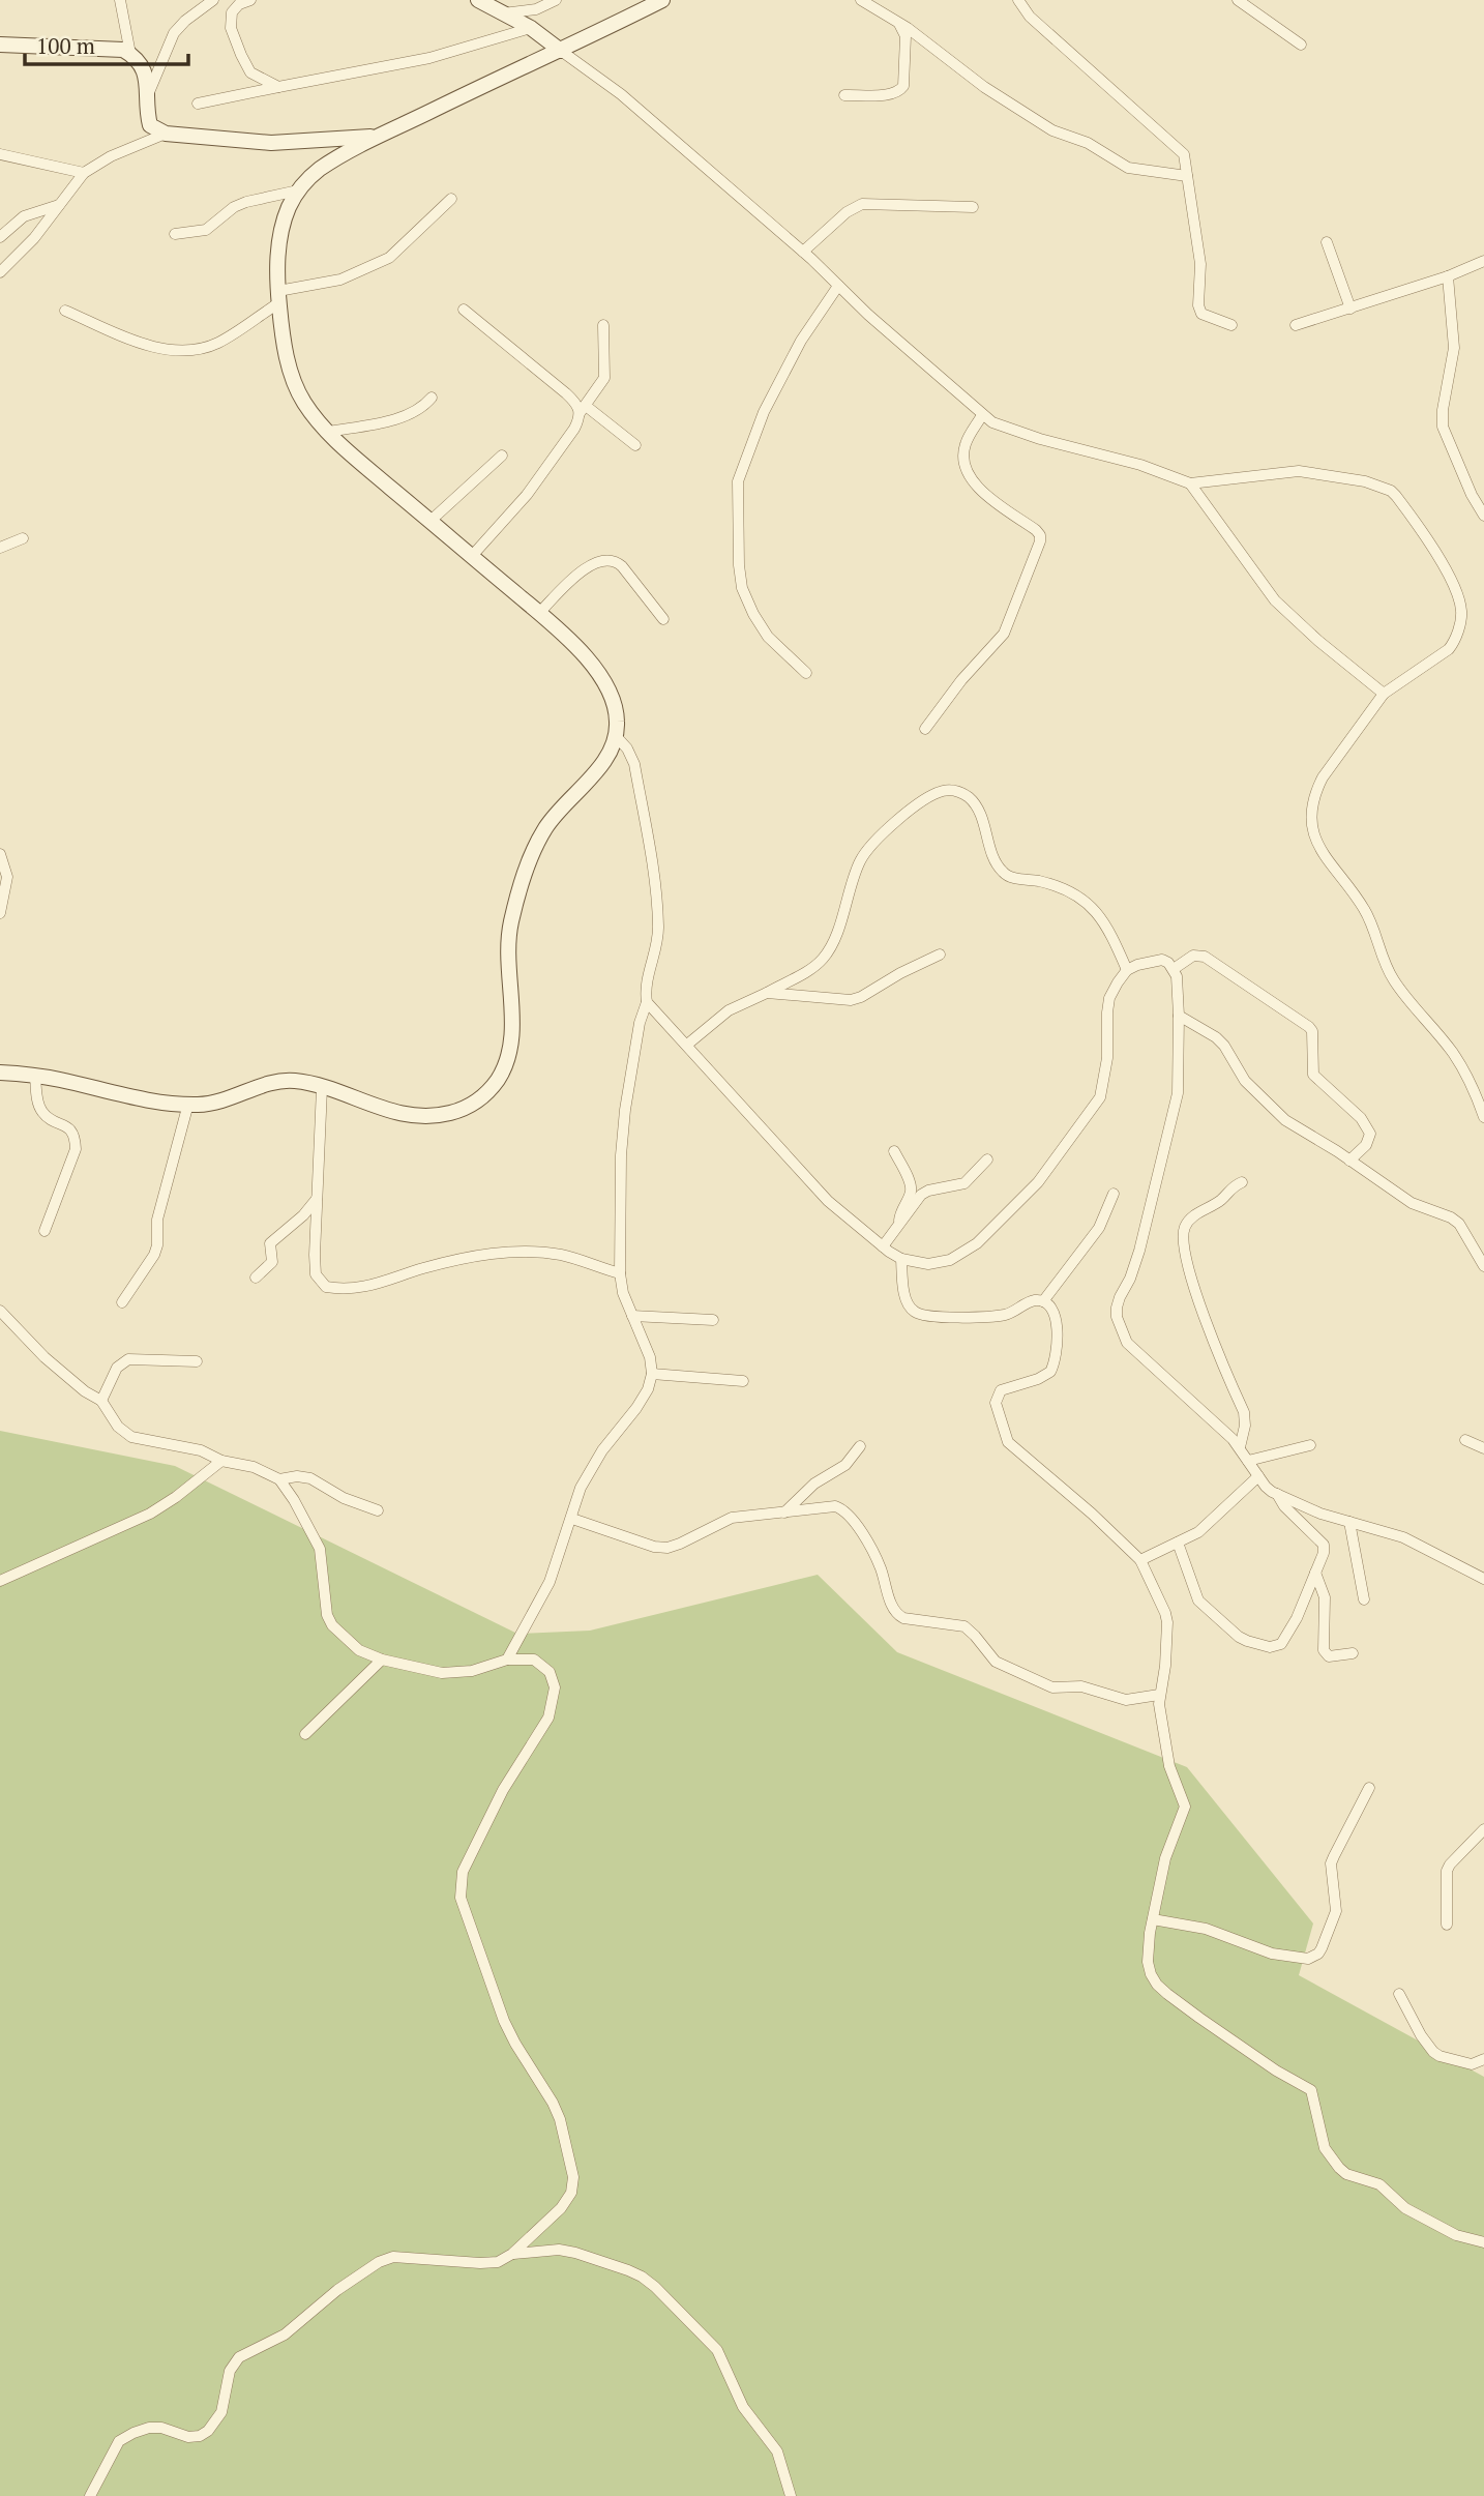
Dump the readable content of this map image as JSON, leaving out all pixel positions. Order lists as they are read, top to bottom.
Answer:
{
  "scale_bar": "100 m"
}
